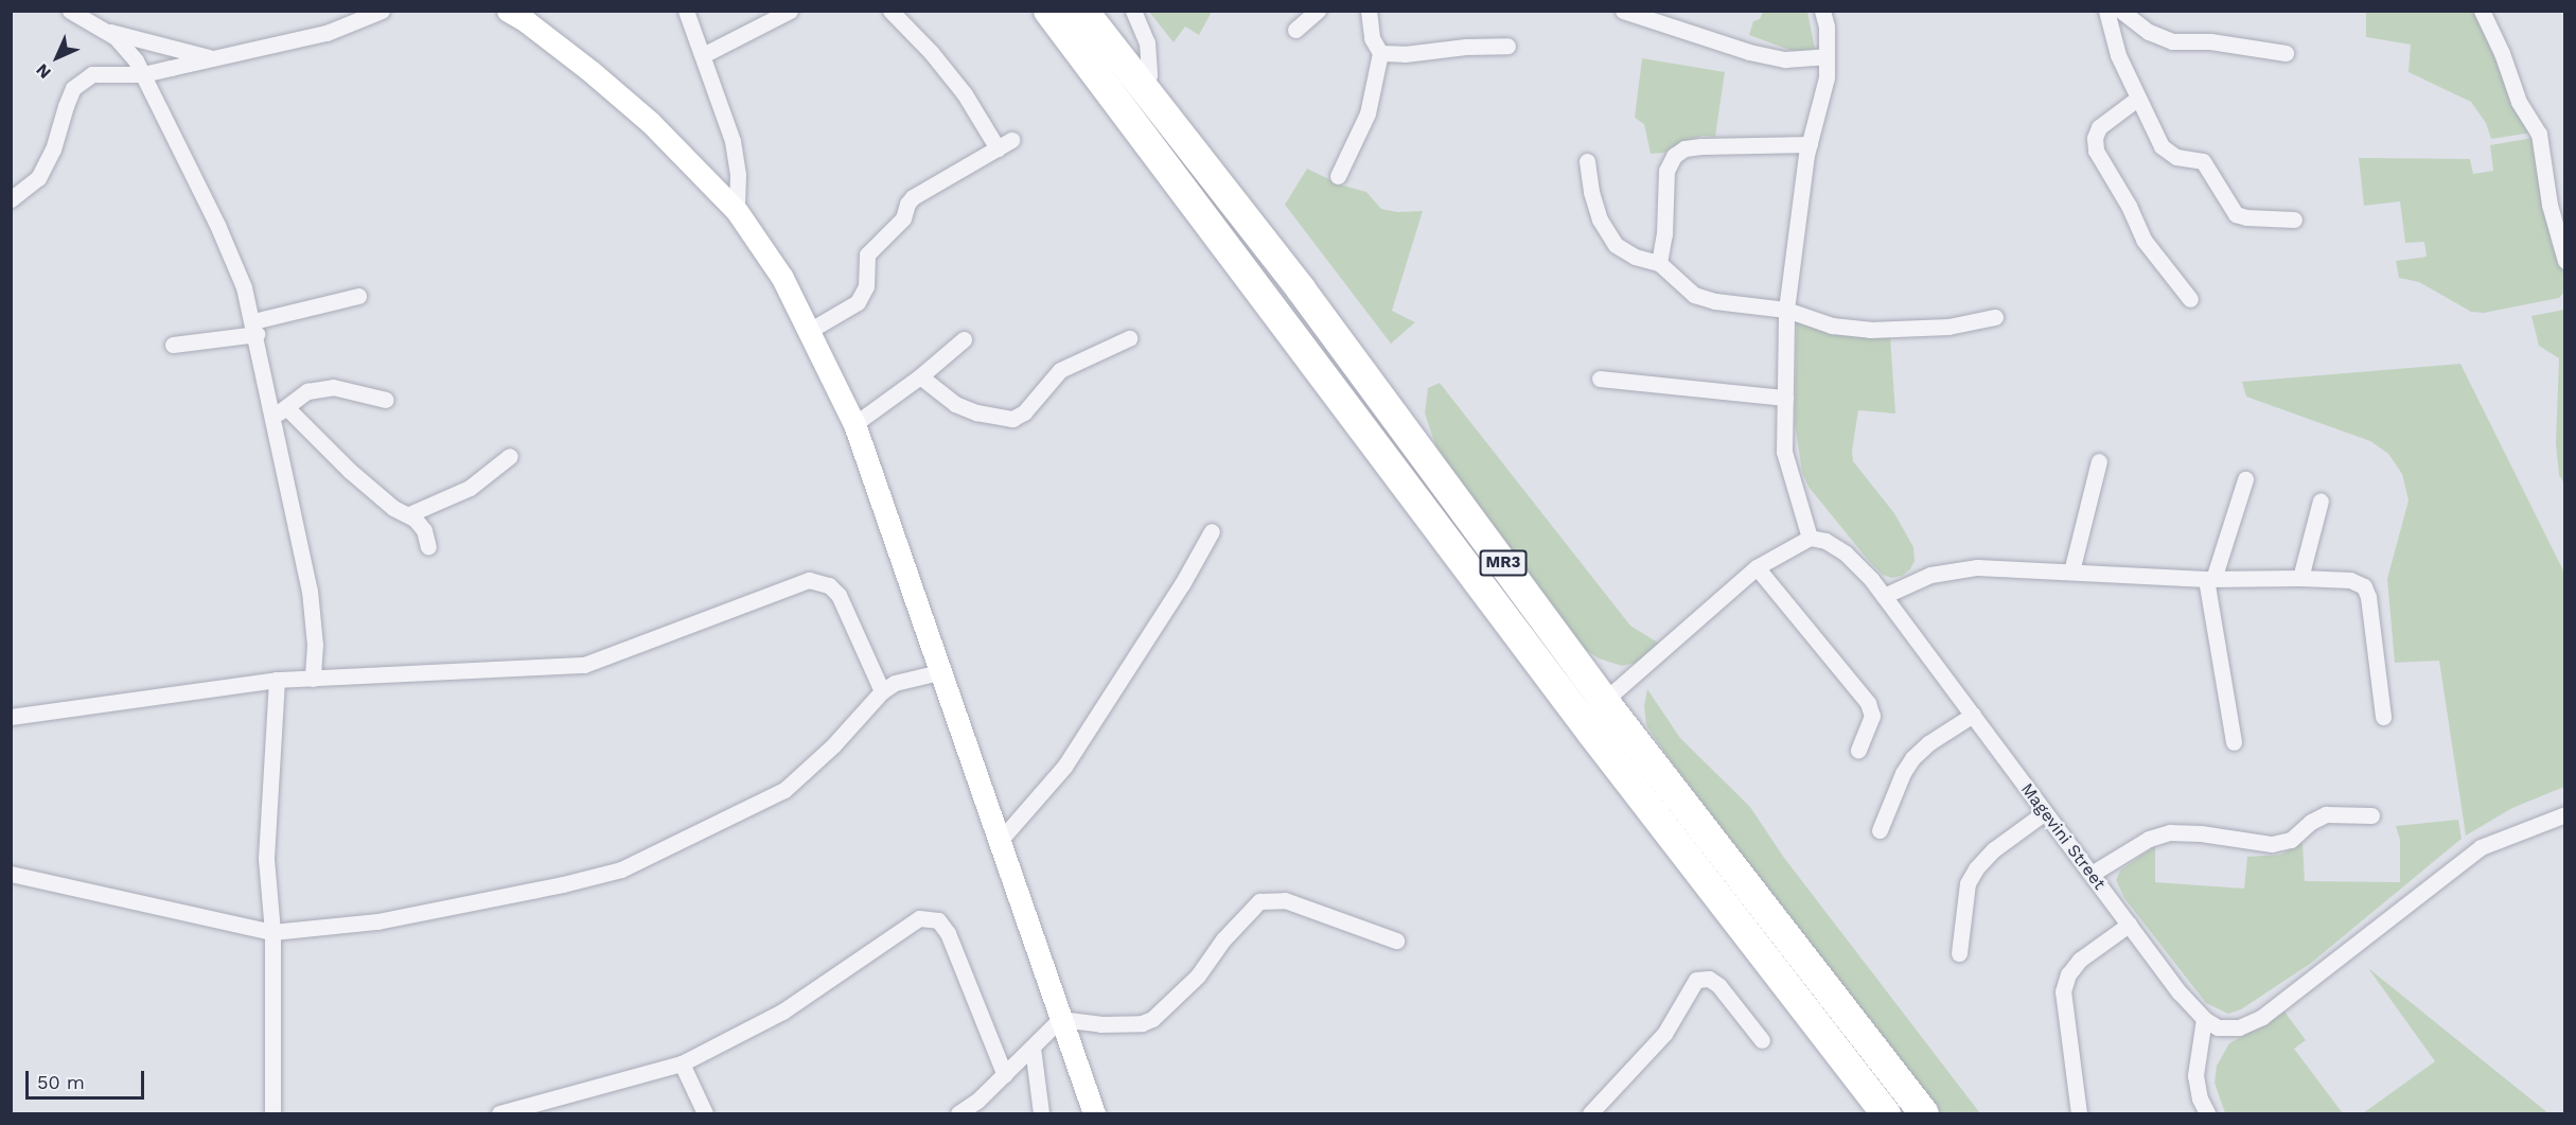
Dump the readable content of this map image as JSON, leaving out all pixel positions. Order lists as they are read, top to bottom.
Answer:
{
  "streets": {
    "highway": ["MR3"],
    "street": ["Magevini Street"]
  },
  "scale_bar": "50 m",
  "north": "bottom left"
}
